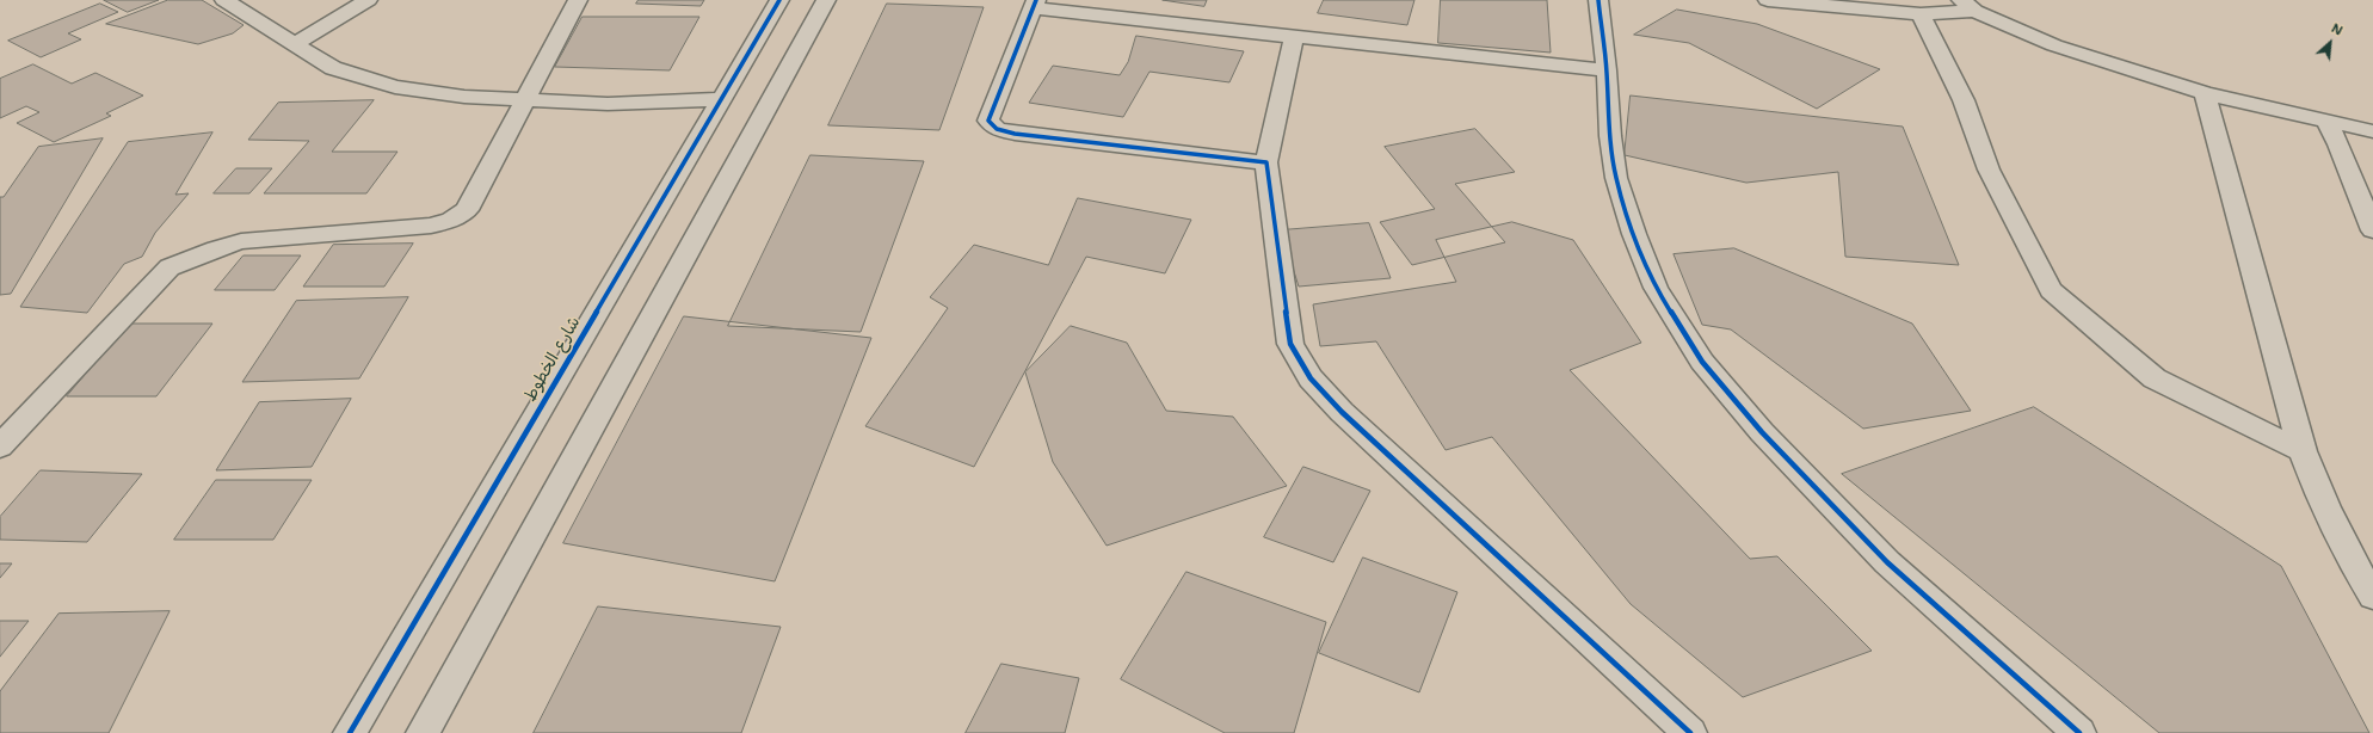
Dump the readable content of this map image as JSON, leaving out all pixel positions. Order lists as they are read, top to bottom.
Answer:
{
  "streets": {
    "street": ["شارع الخطوط"]
  },
  "north": "top right"
}
